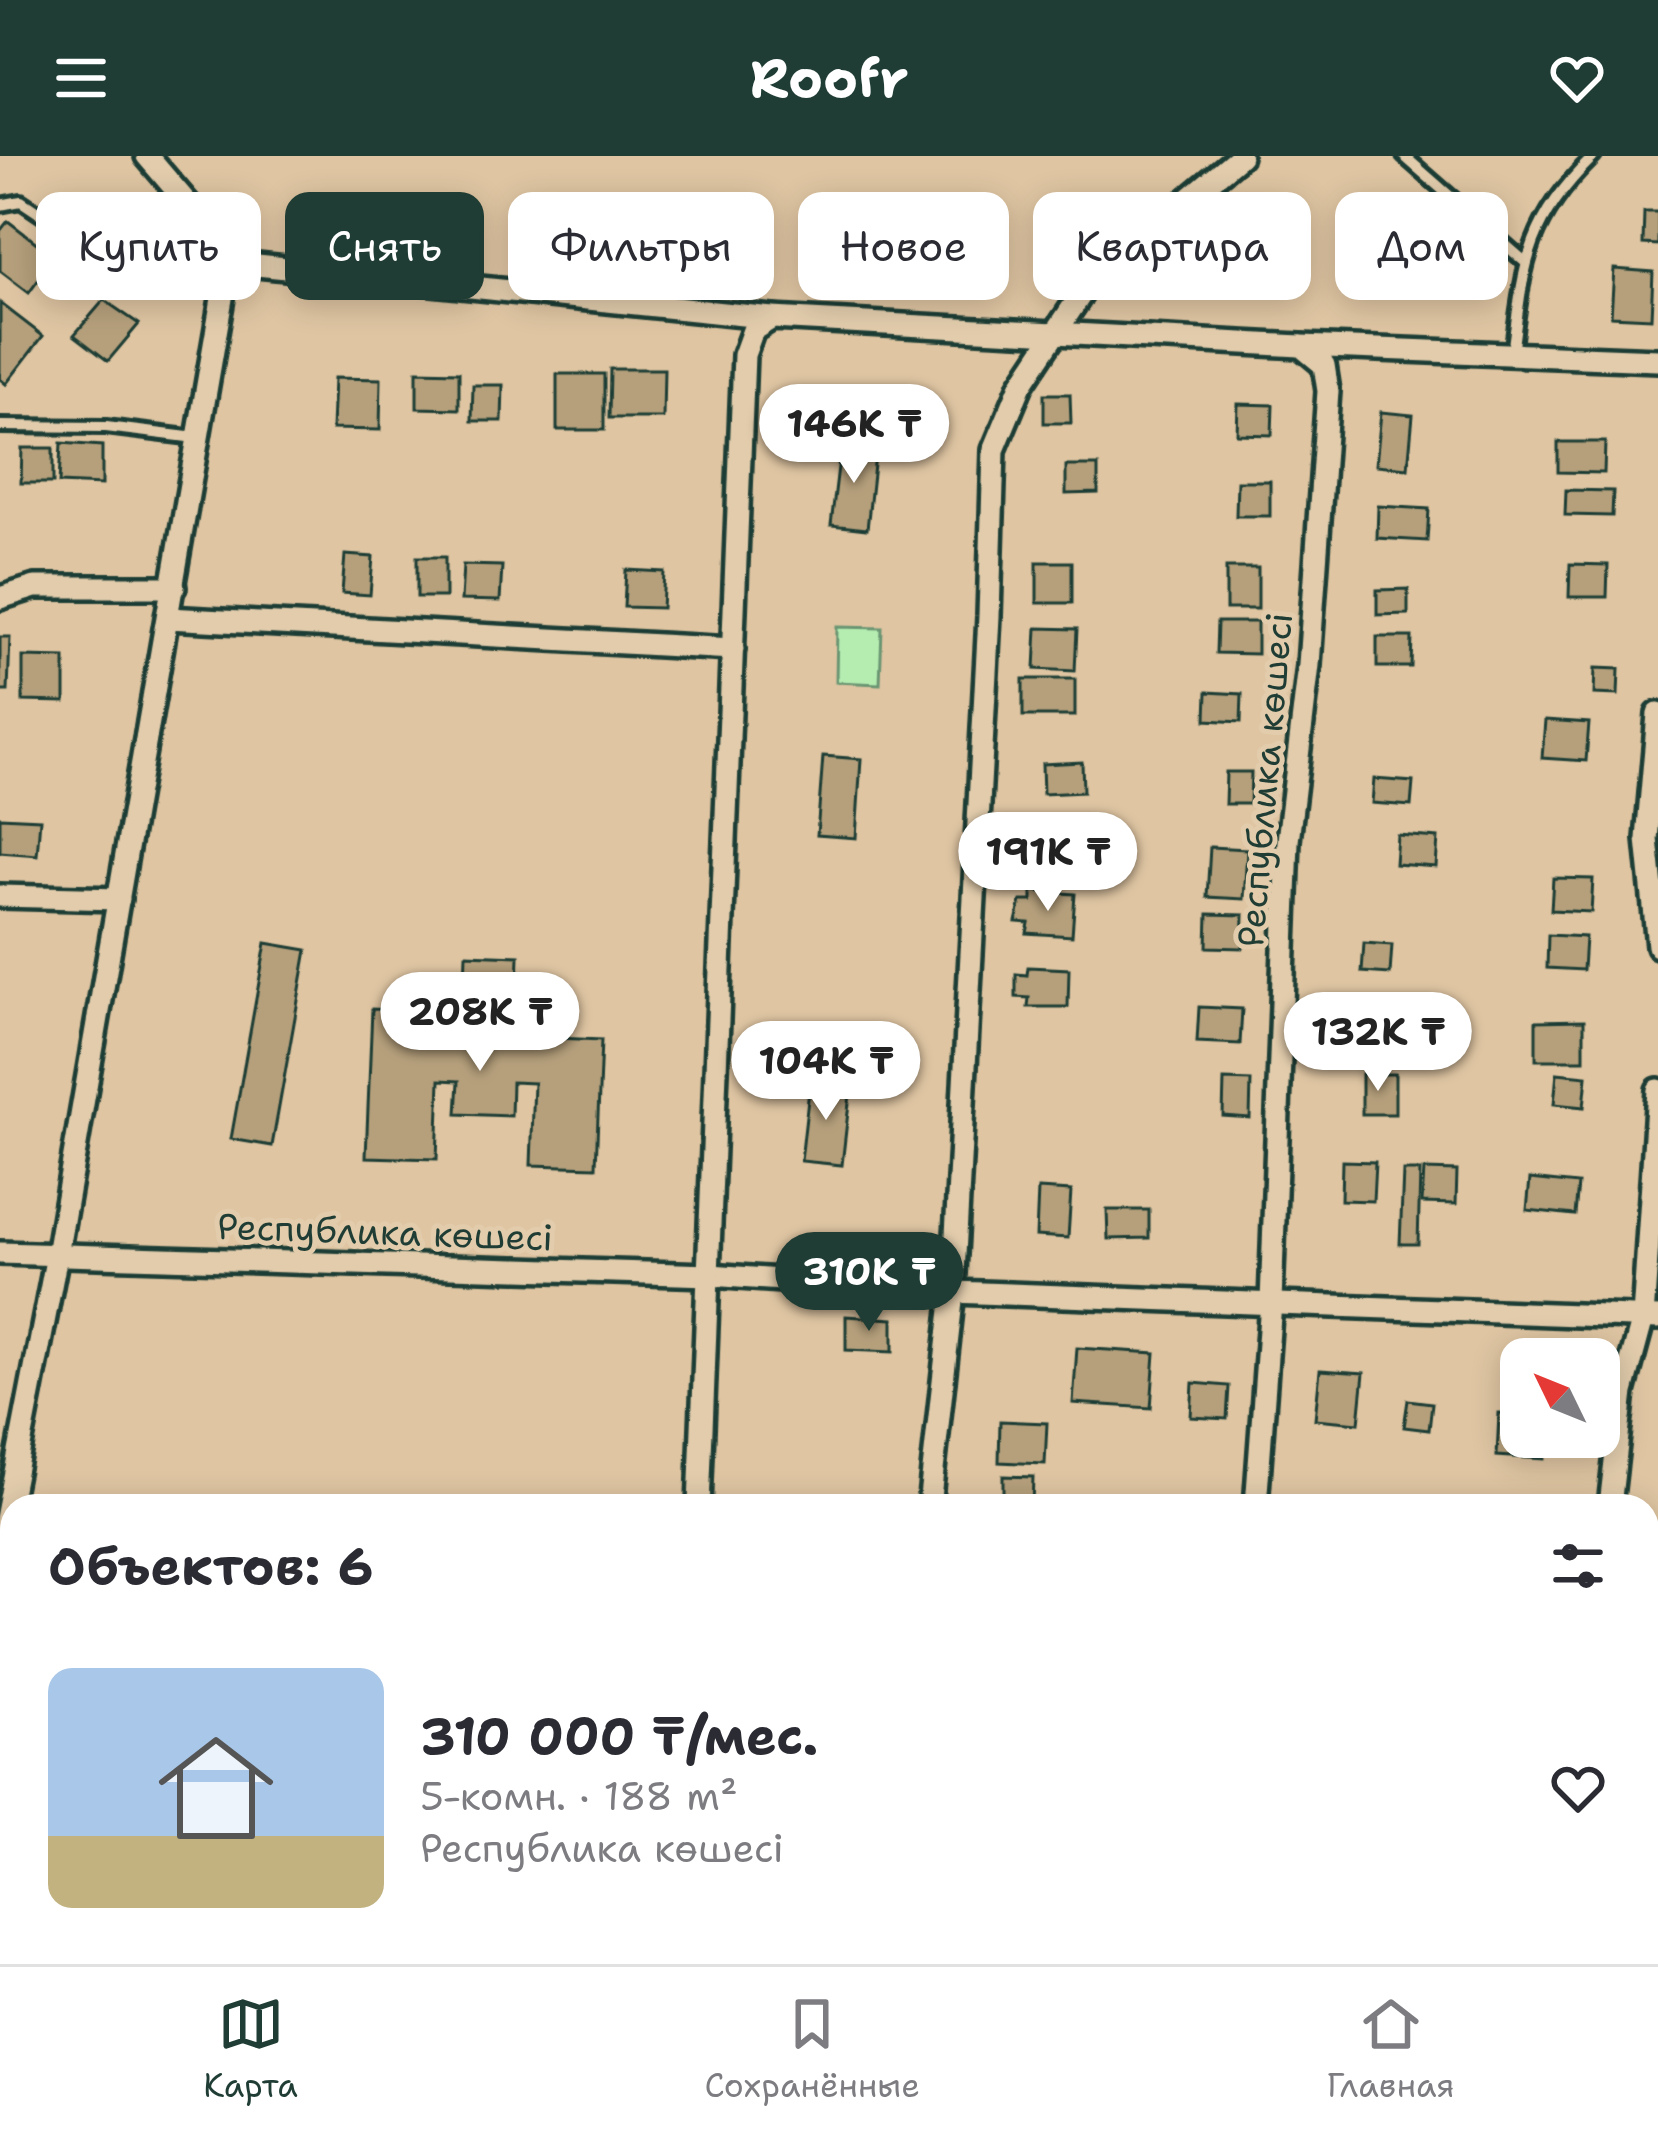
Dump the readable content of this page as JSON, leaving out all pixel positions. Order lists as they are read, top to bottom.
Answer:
{
  "streets": {
    "street": ["Республика көшесі"]
  },
  "north": "top left",
  "page": {
    "header": "Roofr",
    "chip": [
      "Купить",
      "Снять",
      "Фильтры",
      "Новое",
      "Квартира",
      "Дом"
    ],
    "price": [
      "146K ₸",
      "191K ₸",
      "208K ₸",
      "132K ₸",
      "104K ₸",
      "310K ₸"
    ],
    "heading": "Объектов: 6",
    "list": [
      {
        "name": "310 000 ₸/мес.",
        "note": "5-комн. · 188 m² · Республика көшесі"
      }
    ],
    "tabs": ["Карта", "Сохранённые", "Главная"]
  }
}
